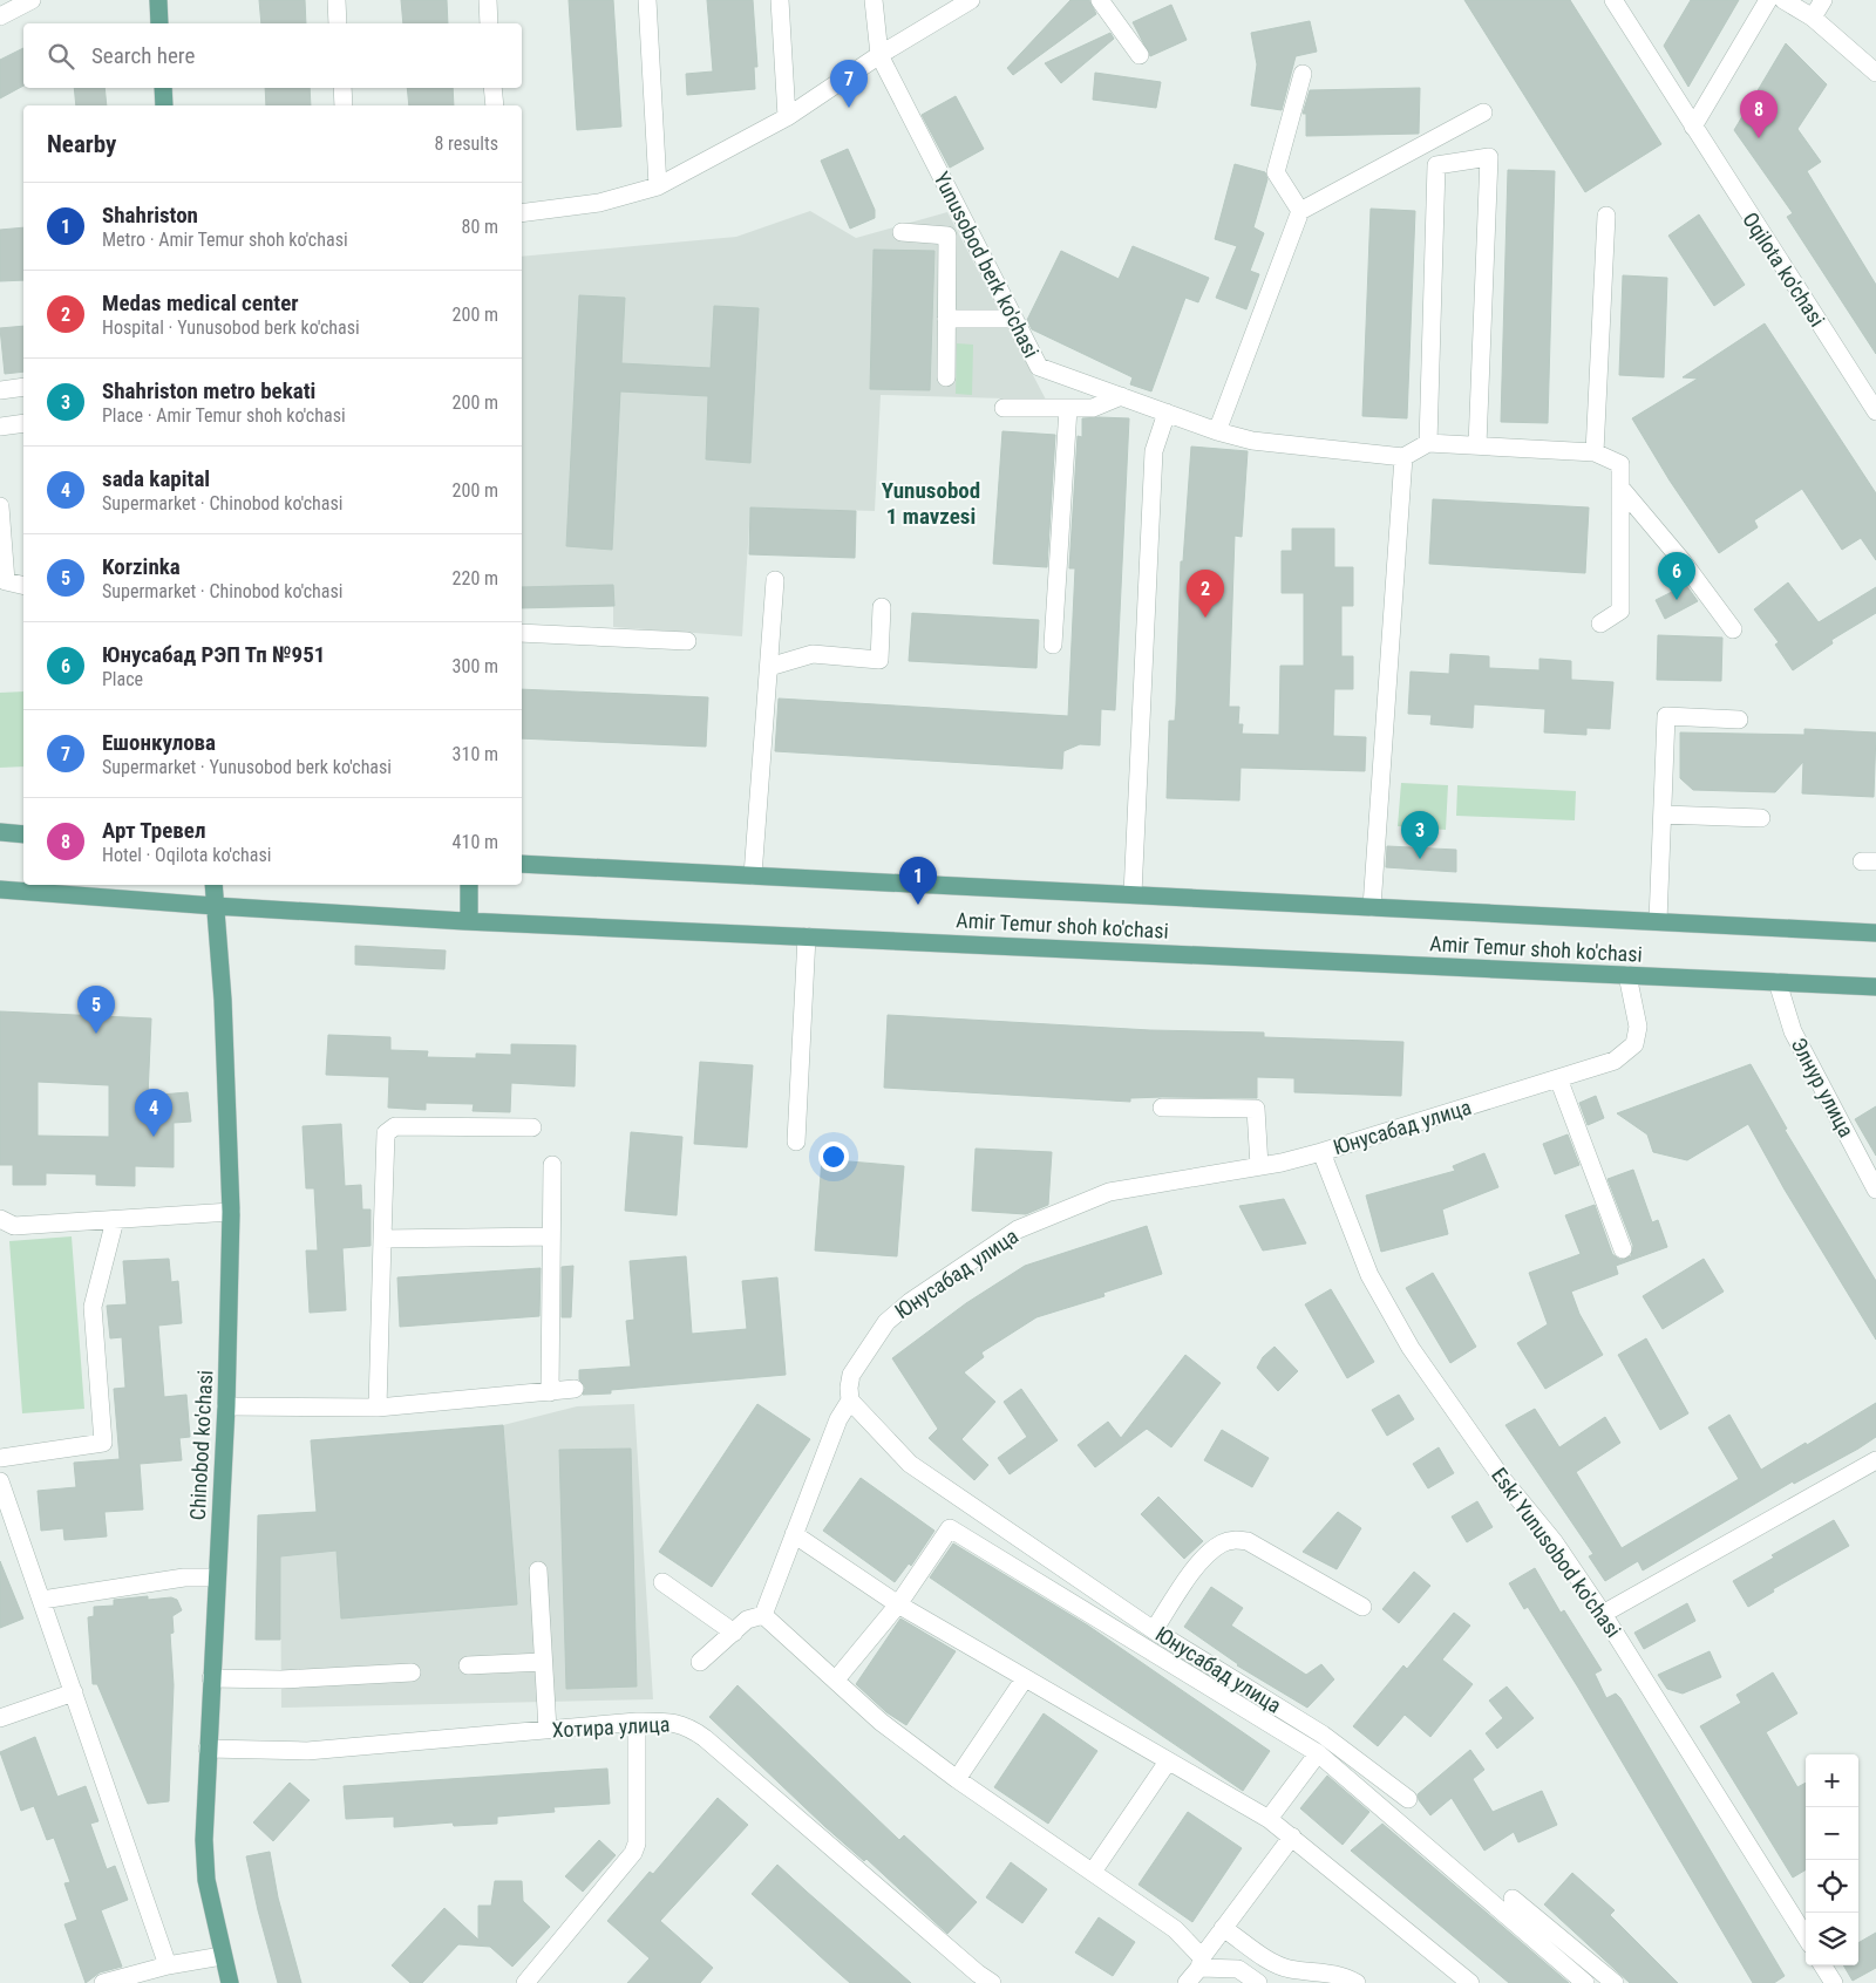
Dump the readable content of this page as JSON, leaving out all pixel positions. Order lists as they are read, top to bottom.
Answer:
{
  "streets": {
    "main road": ["Amir Temur shoh ko'chasi", "Chinobod ko'chasi"],
    "street": [
      "Yunusobod berk ko'chasi",
      "Oqilota ko'chasi",
      "Элнур улица",
      "Юнусабад улица",
      "Eski Yunusobod ko'chasi",
      "Хотира улица"
    ]
  },
  "crossings": [
    ["Amir Temur shoh ko'chasi", "Элнур улица"],
    ["Amir Temur shoh ko'chasi", "Юнусабад улица"],
    ["Amir Temur shoh ko'chasi", "Chinobod ko'chasi"],
    ["Юнусабад улица", "Eski Yunusobod ko'chasi"],
    ["Chinobod ko'chasi", "Хотира улица"]
  ],
  "districts": ["Yunusobod 1 mavzesi"],
  "page": {
    "search": "Search here",
    "pins": [
      "7",
      "8",
      "6",
      "2",
      "3",
      "1",
      "5",
      "4"
    ],
    "heading": ["Nearby", "8 results"],
    "list": [
      {
        "mark": "1",
        "name": "Shahriston",
        "note": "Metro · Amir Temur shoh ko'chasi",
        "value": "80 m"
      },
      {
        "mark": "2",
        "name": "Medas medical center",
        "note": "Hospital · Yunusobod berk ko'chasi",
        "value": "200 m"
      },
      {
        "mark": "3",
        "name": "Shahriston metro bekati",
        "note": "Place · Amir Temur shoh ko'chasi",
        "value": "200 m"
      },
      {
        "mark": "4",
        "name": "sada kapital",
        "note": "Supermarket · Chinobod ko'chasi",
        "value": "200 m"
      },
      {
        "mark": "5",
        "name": "Korzinka",
        "note": "Supermarket · Chinobod ko'chasi",
        "value": "220 m"
      },
      {
        "mark": "6",
        "name": "Юнусабад РЭП Тп №951",
        "note": "Place",
        "value": "300 m"
      },
      {
        "mark": "7",
        "name": "Ешонкулова",
        "note": "Supermarket · Yunusobod berk ko'chasi",
        "value": "310 m"
      },
      {
        "mark": "8",
        "name": "Арт Тревел",
        "note": "Hotel · Oqilota ko'chasi",
        "value": "410 m"
      }
    ],
    "map_buttons": ["+", "−"]
  }
}
